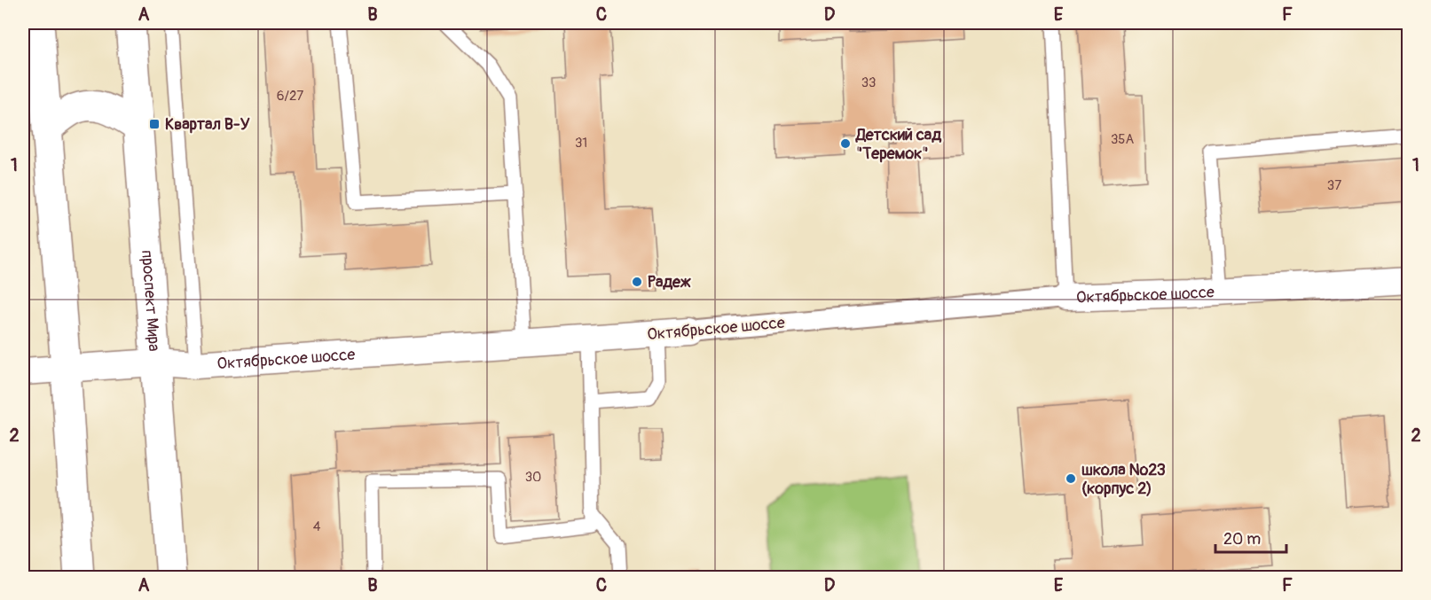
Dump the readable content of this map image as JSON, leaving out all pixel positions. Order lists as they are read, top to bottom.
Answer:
{
  "streets": {
    "main road": ["проспект Мира"],
    "street": ["Октябрьское шоссе"]
  },
  "crossings": [
    ["Октябрьское шоссе", "проспект Мира"]
  ],
  "places": {
    "transit": ["Квартал В-У"],
    "other": ["Детский сад \"Теремок\"", "Радеж", "школа №23 (корпус 2)"]
  },
  "house_numbers": [
    "33",
    "6/27",
    "35А",
    "31",
    "37",
    "30",
    "4"
  ],
  "scale_bar": "20 m",
  "grid": {
    "columns": [
      "A",
      "B",
      "C",
      "D",
      "E",
      "F"
    ],
    "rows": ["1", "2"]
  }
}
